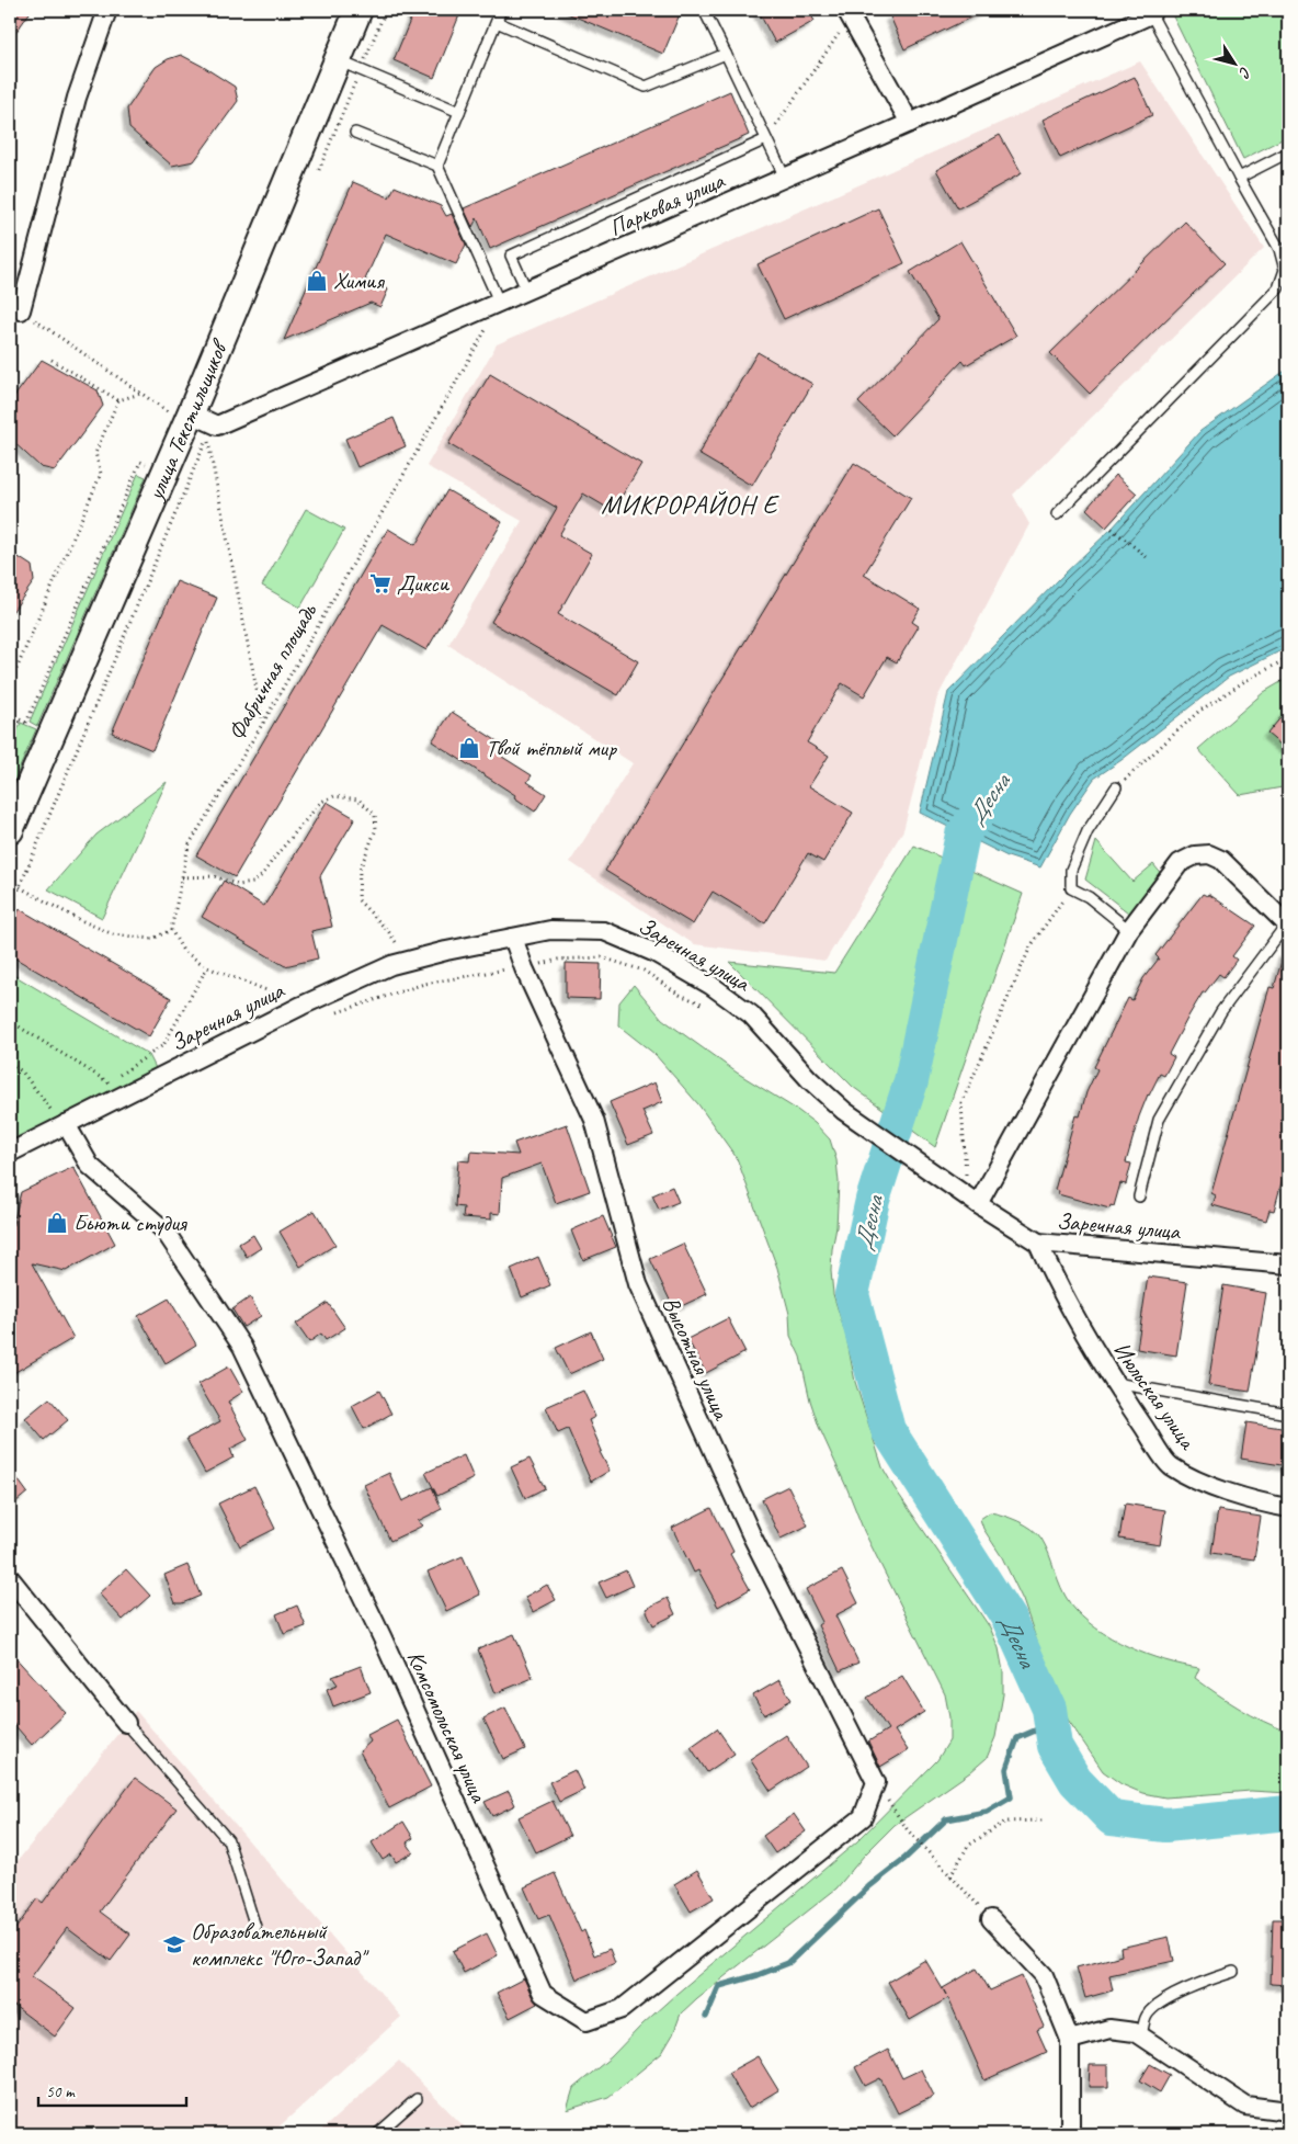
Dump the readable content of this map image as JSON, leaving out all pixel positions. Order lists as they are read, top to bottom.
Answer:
{
  "streets": {
    "main road": ["улица Текстильщиков"],
    "street": [
      "Парковая улица",
      "Заречная улица",
      "Высотная улица",
      "Июльская улица",
      "Комсомольская улица"
    ],
    "path": ["Фабричная площадь"]
  },
  "crossings": [
    ["Парковая улица", "улица Текстильщиков"],
    ["Парковая улица", "Фабричная площадь"],
    ["Заречная улица", "Высотная улица"],
    ["Заречная улица", "Июльская улица"],
    ["Заречная улица", "Комсомольская улица"],
    ["Высотная улица", "Комсомольская улица"]
  ],
  "districts": ["МИКРОРАЙОН Е"],
  "water": ["Десна"],
  "places": {
    "shop": ["Химия", "Твой тёплый мир", "Бьюти студия"],
    "supermarket": ["Дикси"],
    "school or university": ["Образовательный комплекс \"Юго-Запад\""]
  },
  "scale_bar": "50 m",
  "north": "bottom right"
}
